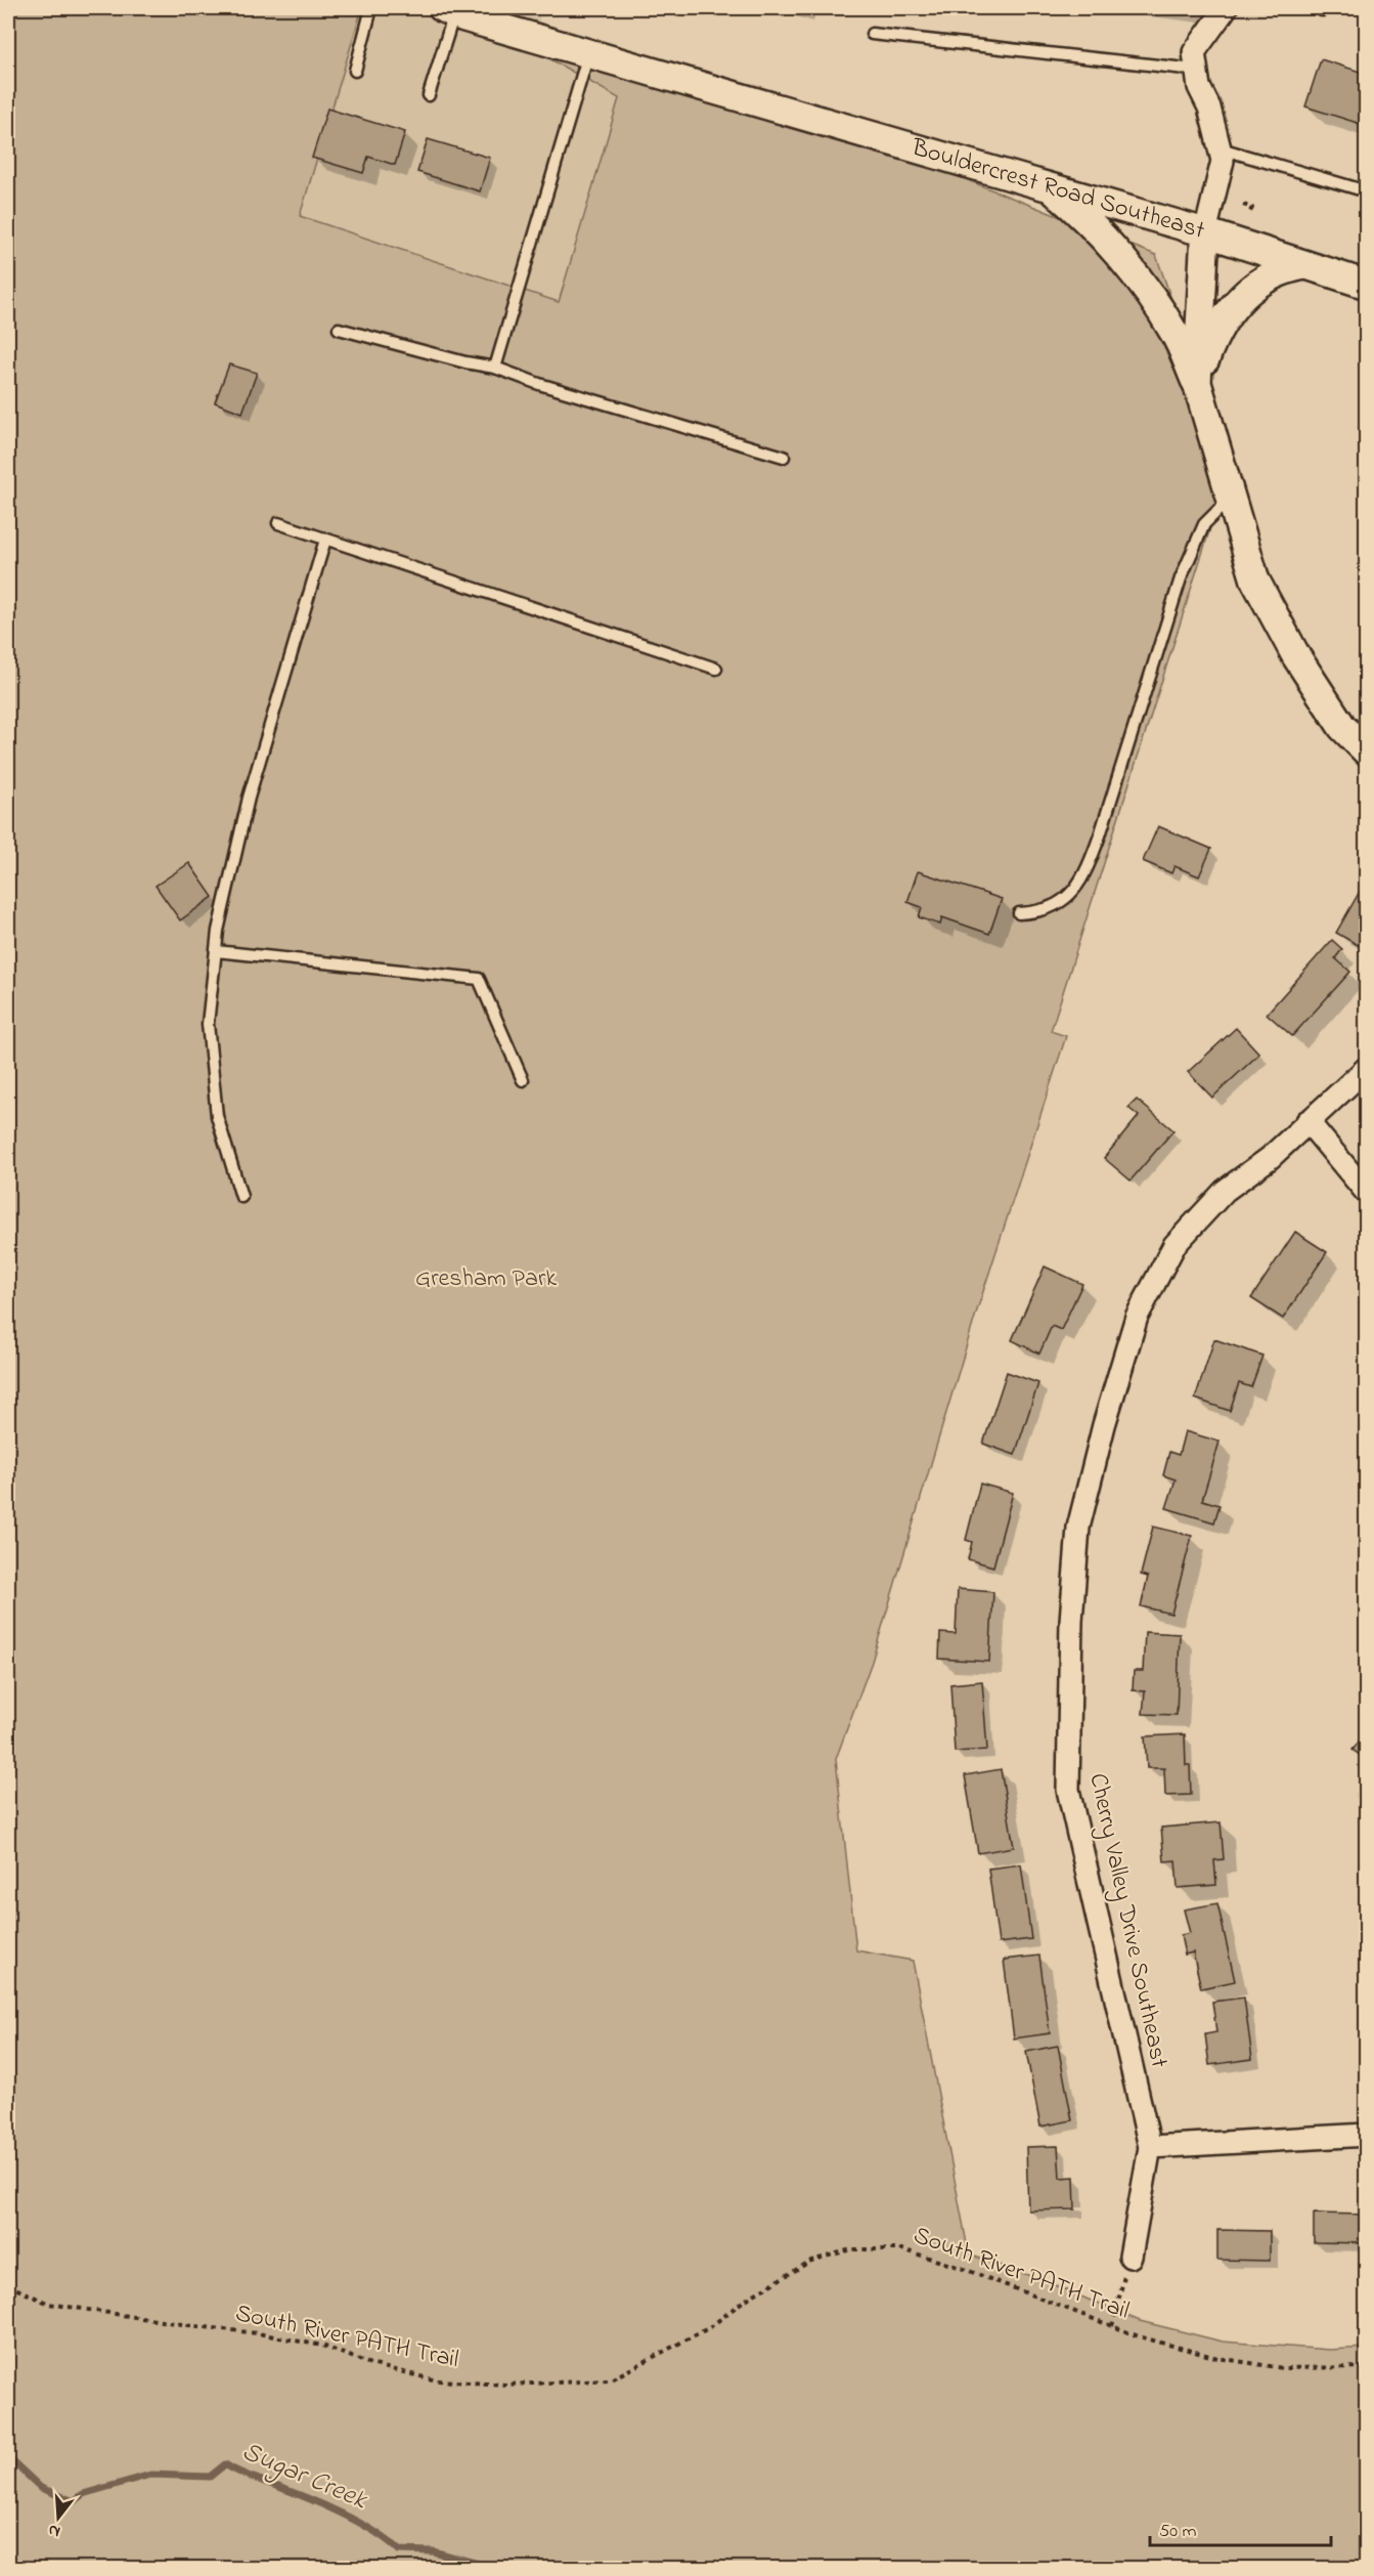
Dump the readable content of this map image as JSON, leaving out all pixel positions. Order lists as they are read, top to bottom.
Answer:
{
  "streets": {
    "street": ["Bouldercrest Road Southeast", "Cherry Valley Drive Southeast"],
    "path": ["South River PATH Trail"]
  },
  "water": ["Sugar Creek"],
  "parks": ["Gresham Park"],
  "scale_bar": "50 m",
  "north": "bottom"
}
